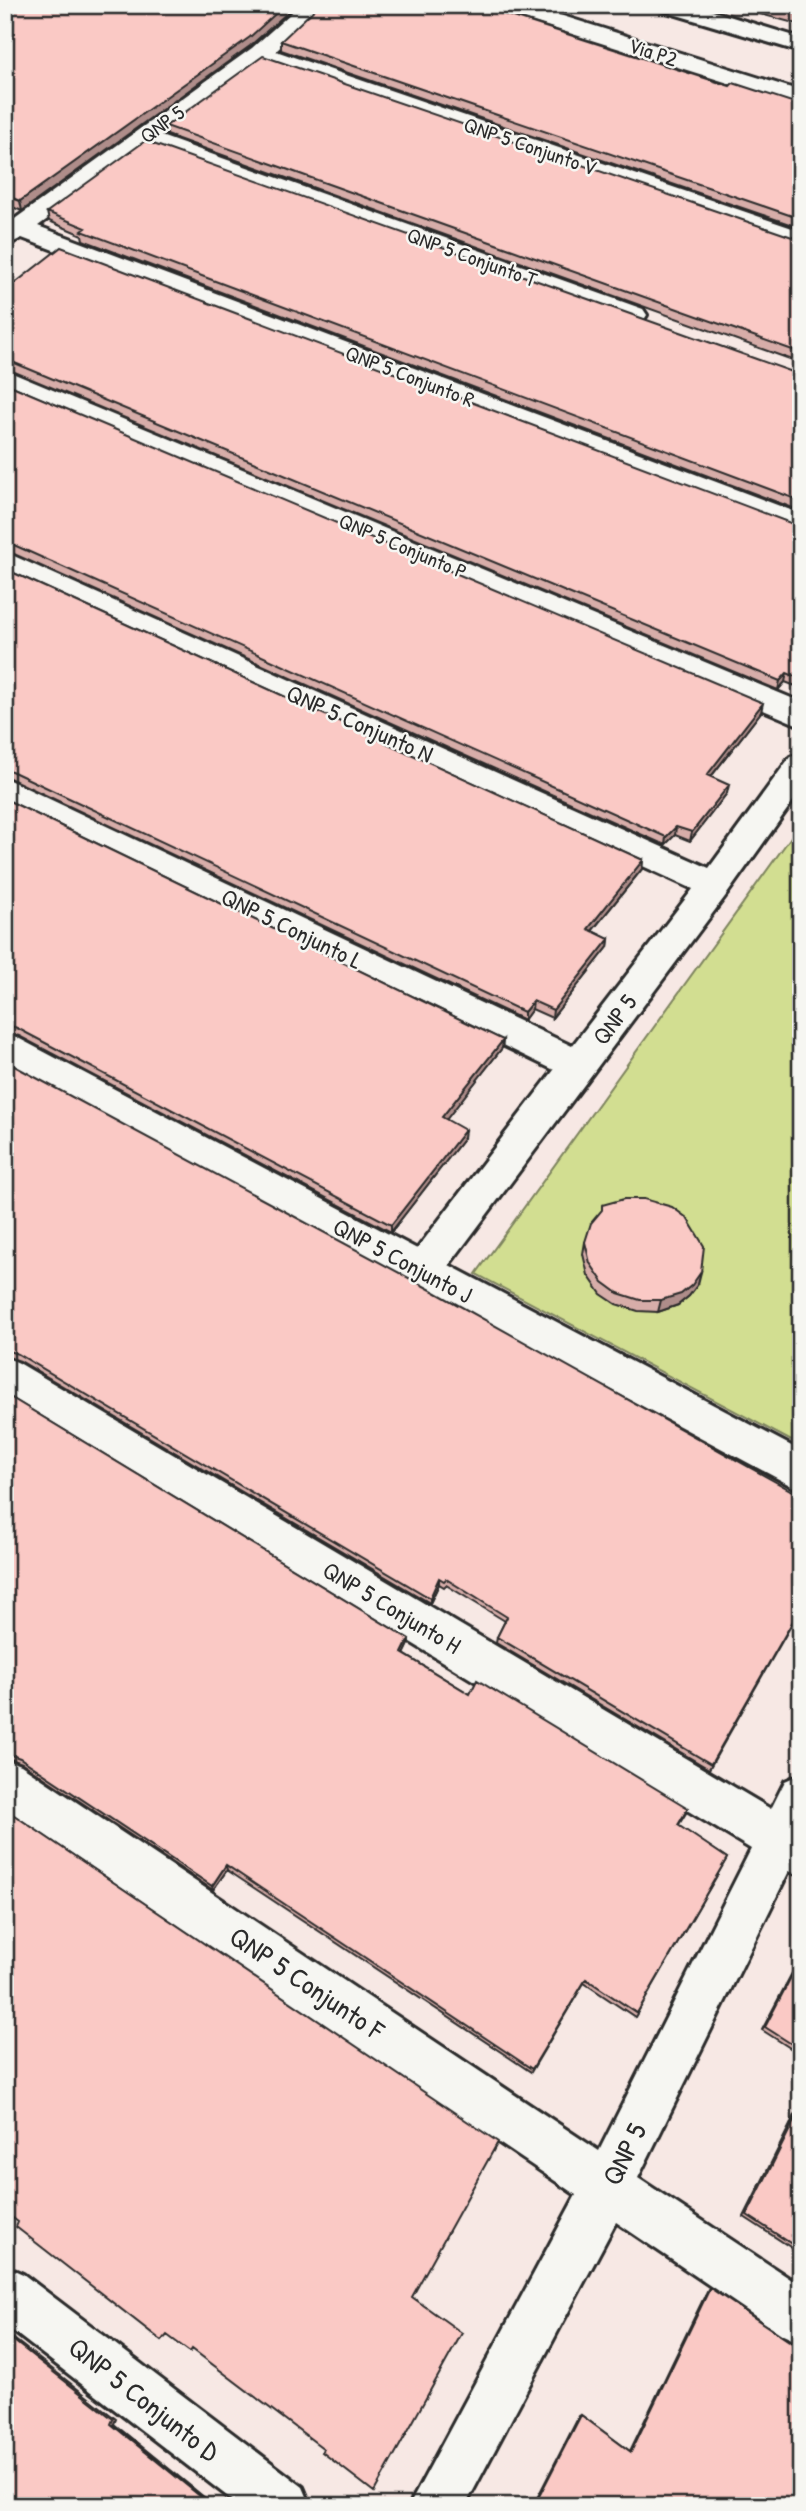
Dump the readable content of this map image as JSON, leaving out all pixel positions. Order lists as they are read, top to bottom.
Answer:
{
  "streets": {
    "street": [
      "Via P2",
      "QNP 5",
      "QNP 5 Conjunto V",
      "QNP 5 Conjunto T",
      "QNP 5 Conjunto R",
      "QNP 5 Conjunto P",
      "QNP 5 Conjunto N",
      "QNP 5 Conjunto L",
      "QNP 5 Conjunto J",
      "QNP 5 Conjunto H",
      "QNP 5 Conjunto F",
      "QNP 5 Conjunto D"
    ]
  },
  "crossings": [
    ["QNP 5", "QNP 5 Conjunto V"],
    ["QNP 5", "QNP 5 Conjunto T"],
    ["QNP 5", "QNP 5 Conjunto R"],
    ["QNP 5", "QNP 5 Conjunto N"],
    ["QNP 5", "QNP 5 Conjunto L"],
    ["QNP 5", "QNP 5 Conjunto J"],
    ["QNP 5", "QNP 5 Conjunto H"],
    ["QNP 5", "QNP 5 Conjunto F"]
  ]
}
